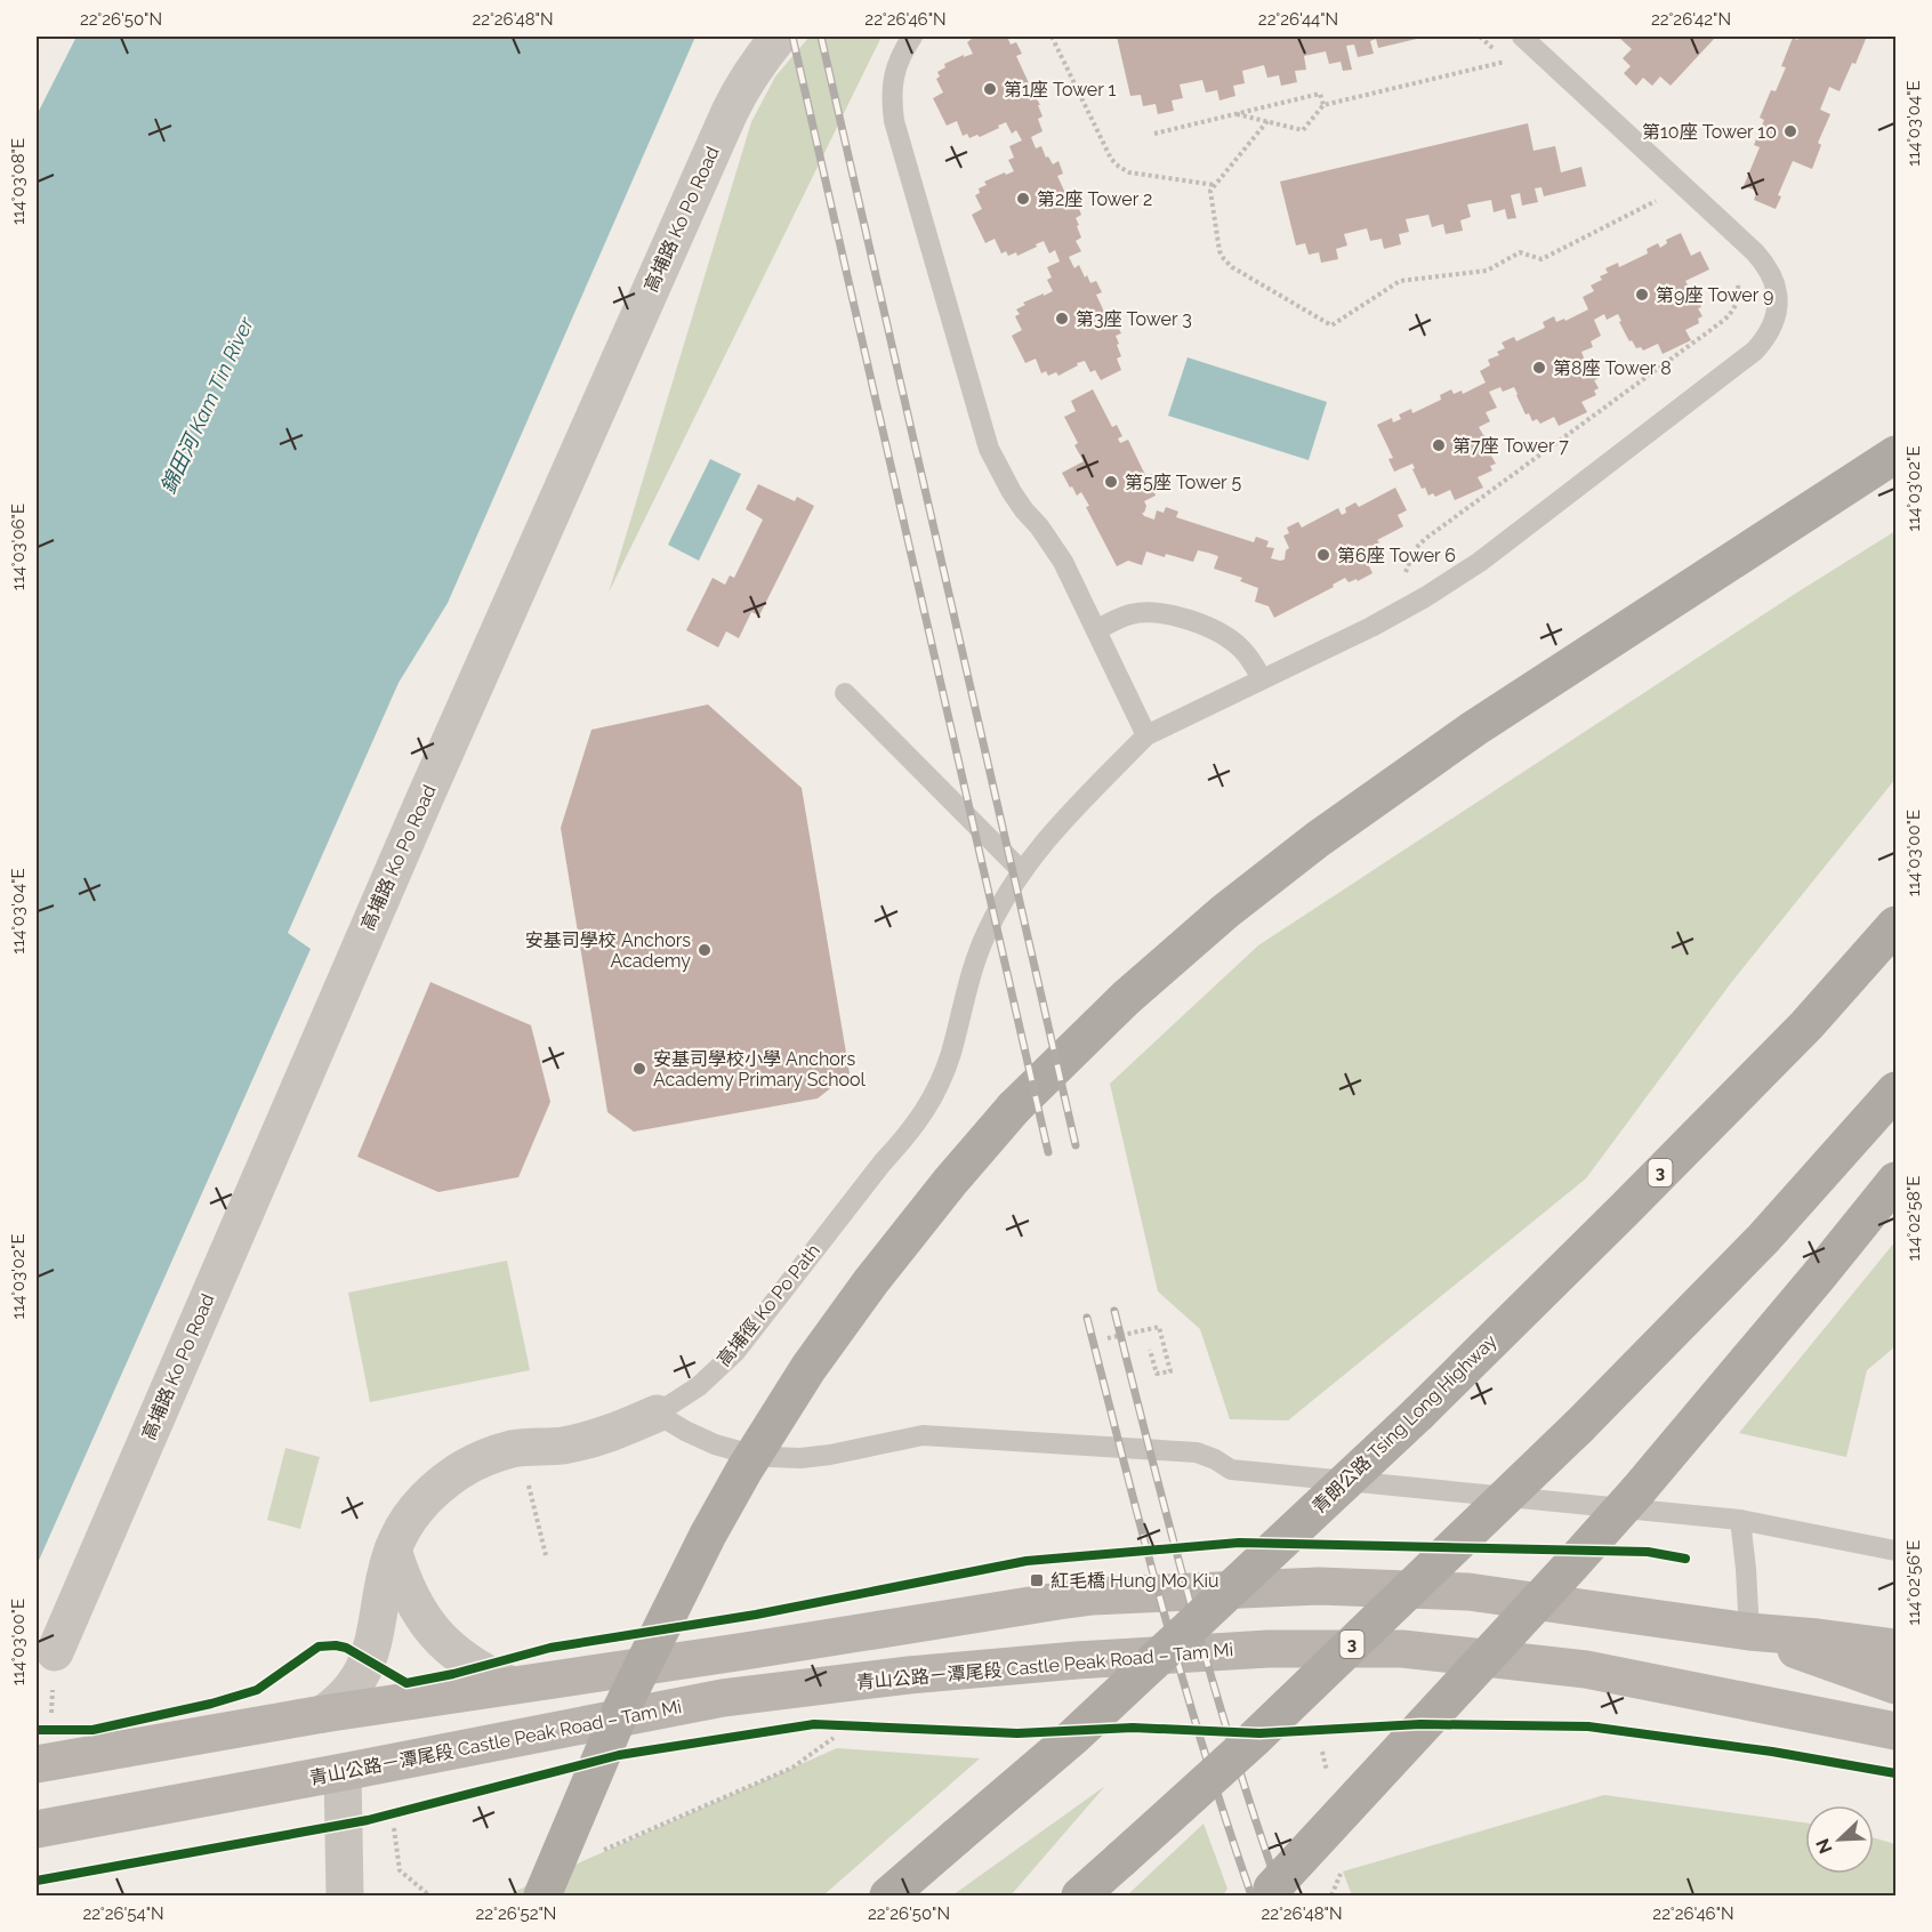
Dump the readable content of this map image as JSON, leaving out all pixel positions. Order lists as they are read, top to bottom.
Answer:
{
  "streets": {
    "highway": ["3", "青朗公路 Tsing Long Highway"],
    "main road": ["青山公路－潭尾段 Castle Peak Road – Tam Mi"],
    "street": ["高埔路 Ko Po Road", "高埔徑 Ko Po Path"]
  },
  "water": ["錦田河 Kam Tin River"],
  "places": {
    "other": [
      "第1座 Tower 1",
      "第10座 Tower 10",
      "第2座 Tower 2",
      "第9座 Tower 9",
      "第3座 Tower 3",
      "第8座 Tower 8",
      "第7座 Tower 7",
      "第5座 Tower 5",
      "第6座 Tower 6",
      "安基司學校 Anchors Academy",
      "安基司學校小學 Anchors Academy Primary School"
    ],
    "transit": ["紅毛橋 Hung Mo Kiu"]
  },
  "north": "bottom left",
  "coordinates": [
    "22°26'50\"N",
    "22°26'48\"N",
    "22°26'46\"N",
    "22°26'44\"N",
    "22°26'42\"N",
    "114°03'04\"E",
    "114°03'08\"E",
    "114°03'02\"E",
    "114°03'06\"E",
    "114°03'00\"E",
    "114°02'58\"E",
    "114°02'56\"E",
    "22°26'54\"N",
    "22°26'52\"N"
  ]
}
